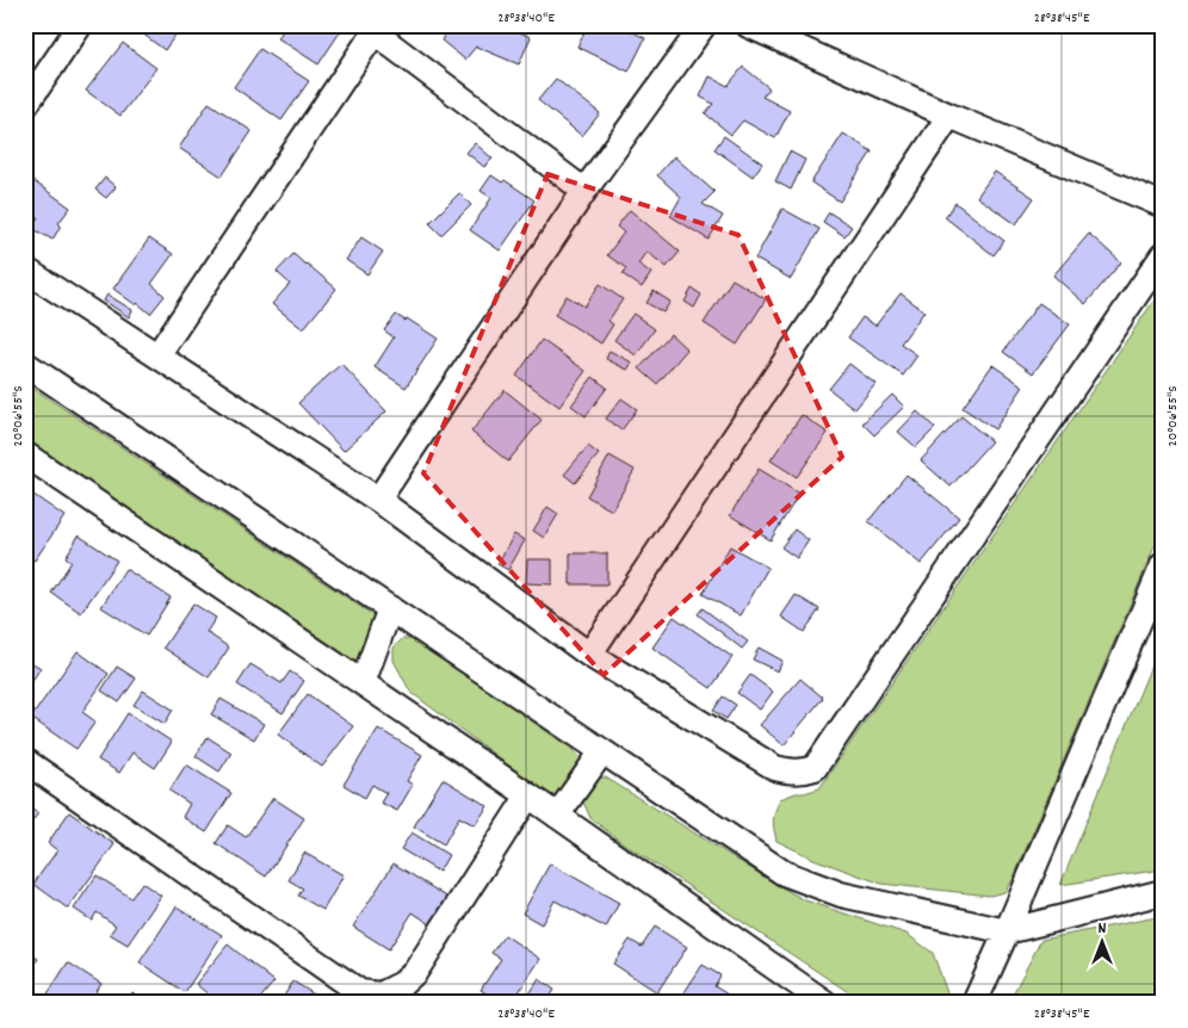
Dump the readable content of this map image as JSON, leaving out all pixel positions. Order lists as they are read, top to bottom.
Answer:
{
  "north": "top",
  "coordinates": ["28°38'40\"E", "28°38'45\"E", "20°06'55\"S"]
}
